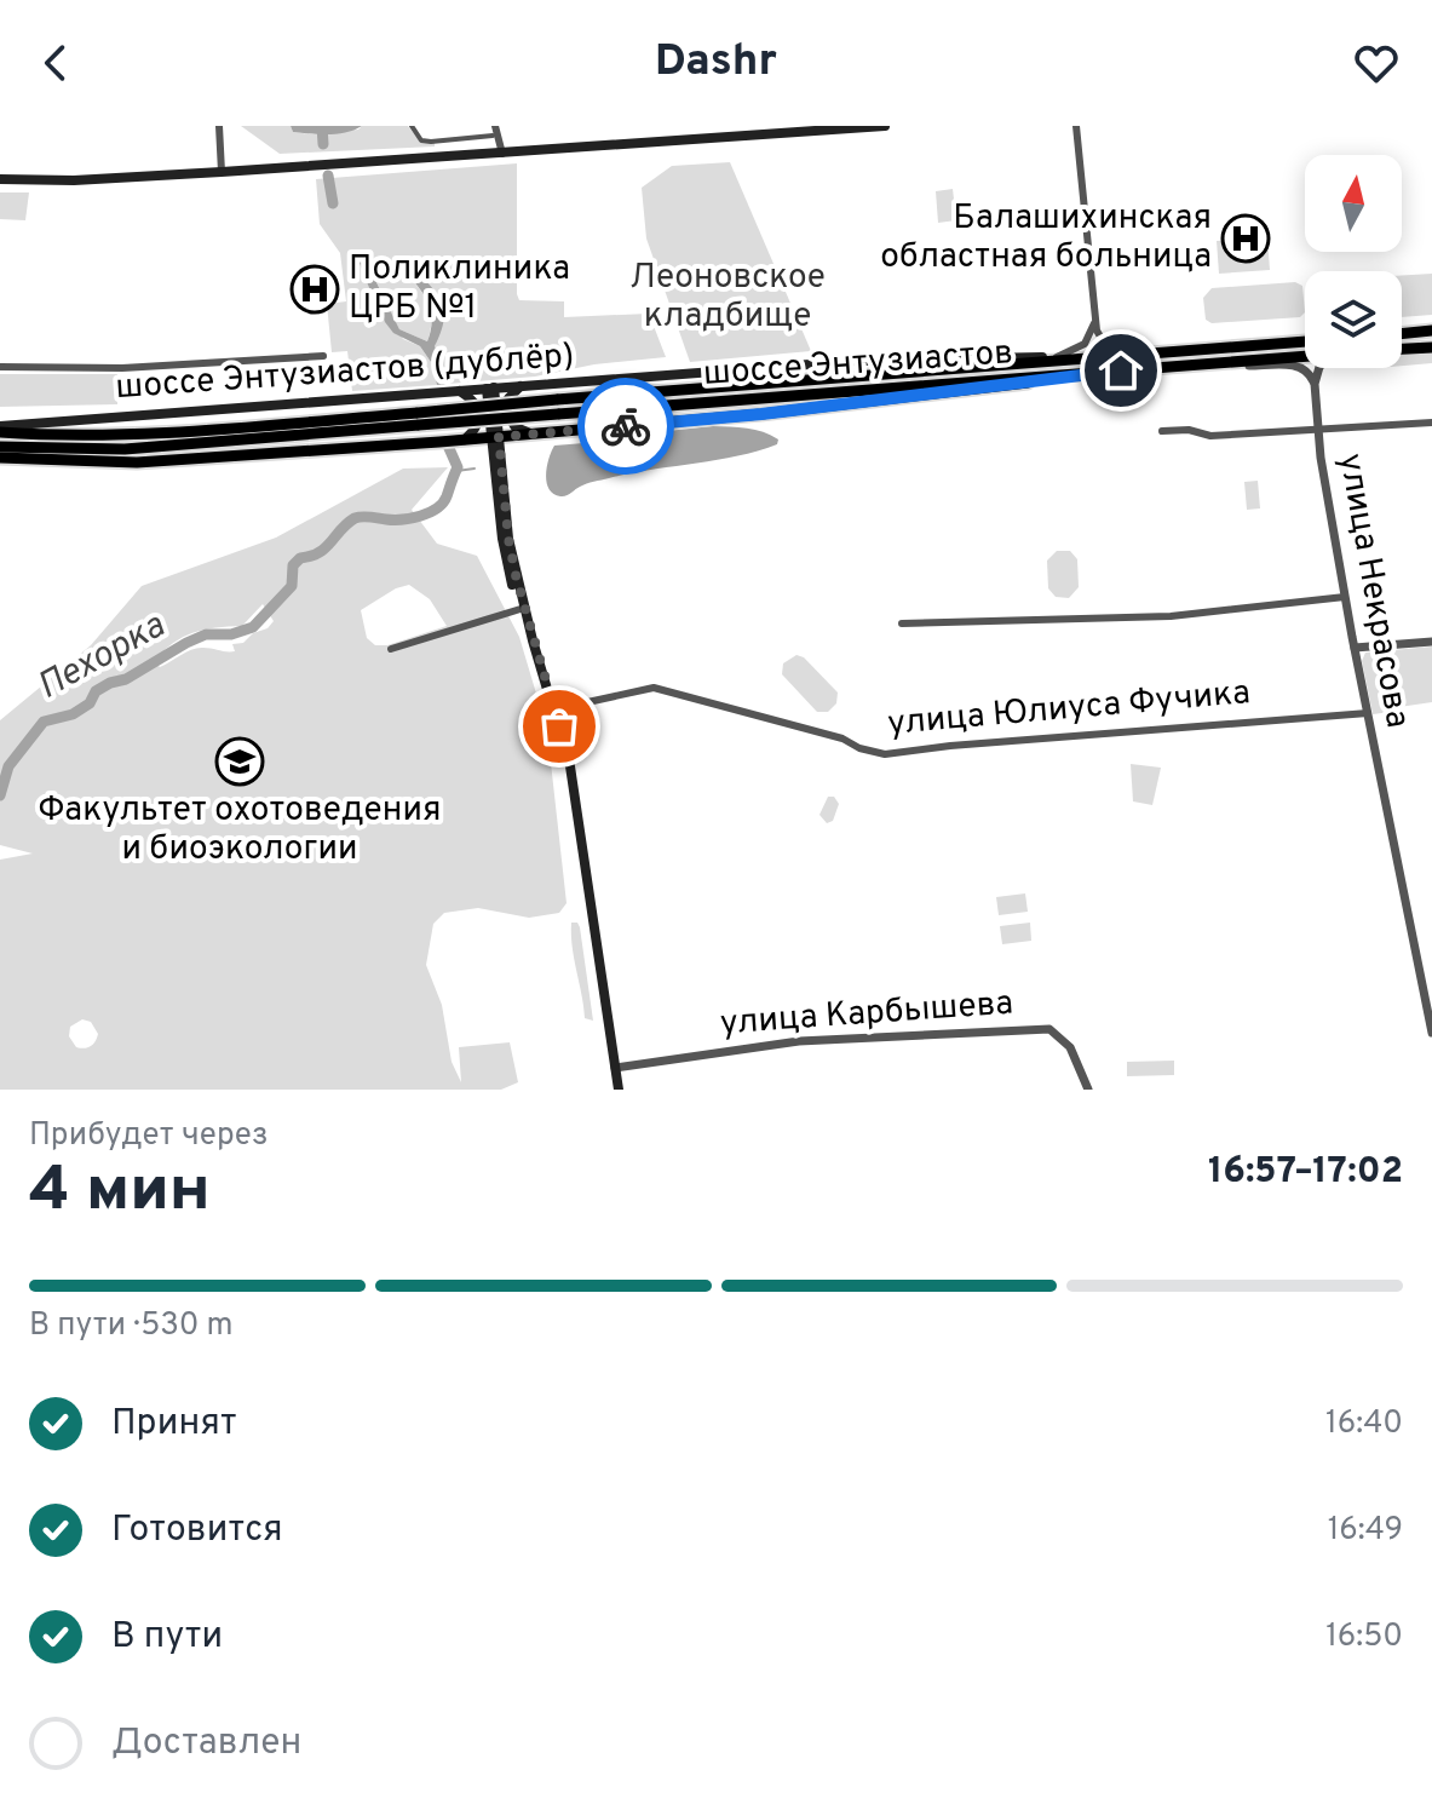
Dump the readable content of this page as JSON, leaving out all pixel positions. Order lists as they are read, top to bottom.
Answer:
{
  "streets": {
    "main road": ["шоссе Энтузиастов", "шоссе Энтузиастов (дублёр)"],
    "street": ["улица Некрасова", "улица Юлиуса Фучика", "улица Карбышева"]
  },
  "crossings": [
    ["шоссе Энтузиастов", "шоссе Энтузиастов (дублёр)"],
    ["улица Некрасова", "улица Юлиуса Фучика"]
  ],
  "water": ["Пехорка"],
  "parks": ["Леоновское кладбище"],
  "places": {
    "hospital": ["Балашихинская областная больница", "Поликлиника ЦРБ №1"],
    "school or university": ["Факультет охотоведения и биоэкологии"]
  },
  "north": "top",
  "page": {
    "header": "Dashr",
    "heading": ["4 мин", "Прибудет через", "16:57–17:02"],
    "bar": "В пути · 530 m",
    "list": [
      ["Принят", "16:40"],
      ["Готовится", "16:49"],
      ["В пути", "16:50"],
      "Доставлен"
    ]
  }
}
